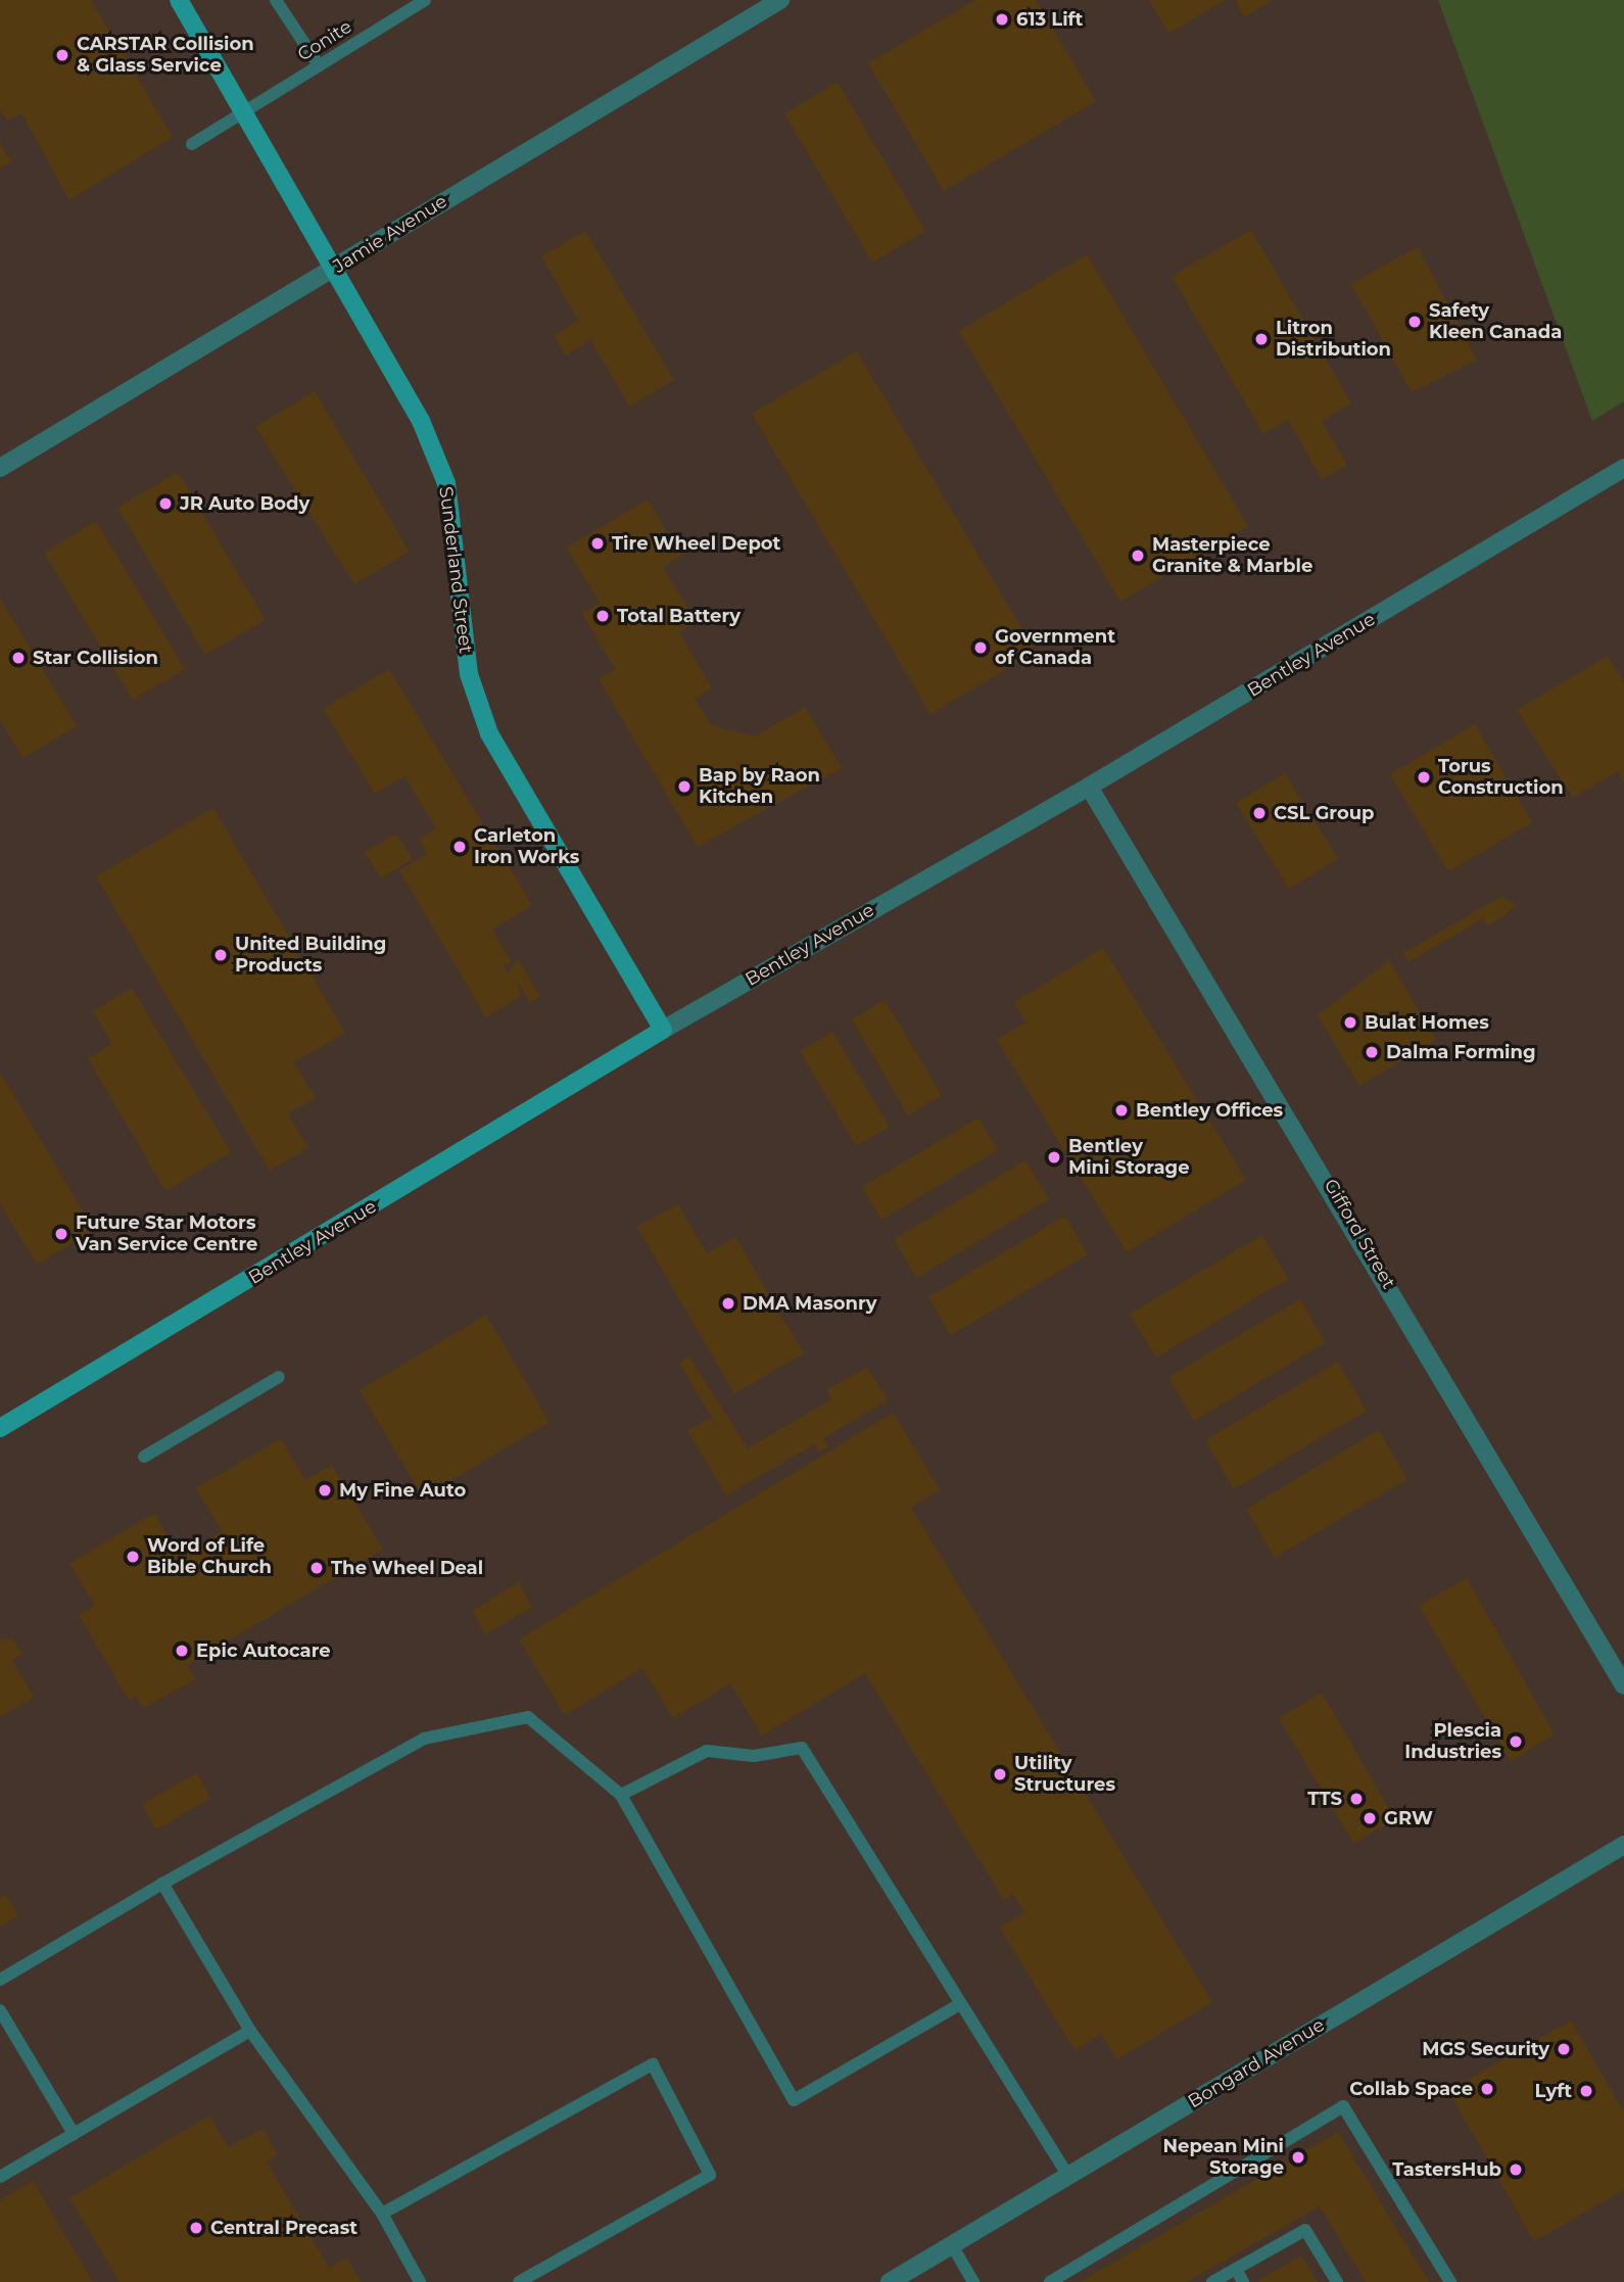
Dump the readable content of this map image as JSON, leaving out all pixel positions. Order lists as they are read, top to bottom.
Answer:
{
  "streets": {
    "street": [
      "Jamie Avenue",
      "Sunderland Street",
      "Bentley Avenue",
      "Gifford Street",
      "Bongard Avenue"
    ],
    "lane": ["Conite"]
  },
  "crossings": [
    ["Conite", "Sunderland Street"],
    ["Jamie Avenue", "Sunderland Street"],
    ["Sunderland Street", "Bentley Avenue"],
    ["Bentley Avenue", "Gifford Street"]
  ],
  "places": [
    "613 Lift",
    "CARSTAR Collision & Glass Service",
    "Safety Kleen Canada",
    "Litron Distribution",
    "JR Auto Body",
    "Tire Wheel Depot",
    "Masterpiece Granite & Marble",
    "Total Battery",
    "Government of Canada",
    "Star Collision",
    "Torus Construction",
    "Bap by Raon Kitchen",
    "CSL Group",
    "Carleton Iron Works",
    "United Building Products",
    "Bulat Homes",
    "Dalma Forming",
    "Bentley Offices",
    "Bentley Mini Storage",
    "Future Star Motors Van Service Centre",
    "DMA Masonry",
    "My Fine Auto",
    "Word of Life Bible Church",
    "The Wheel Deal",
    "Epic Autocare",
    "Plescia Industries",
    "Utility Structures",
    "TTS",
    "GRW",
    "MGS Security",
    "Collab Space",
    "Lyft",
    "Nepean Mini Storage",
    "TastersHub",
    "Central Precast"
  ]
}
